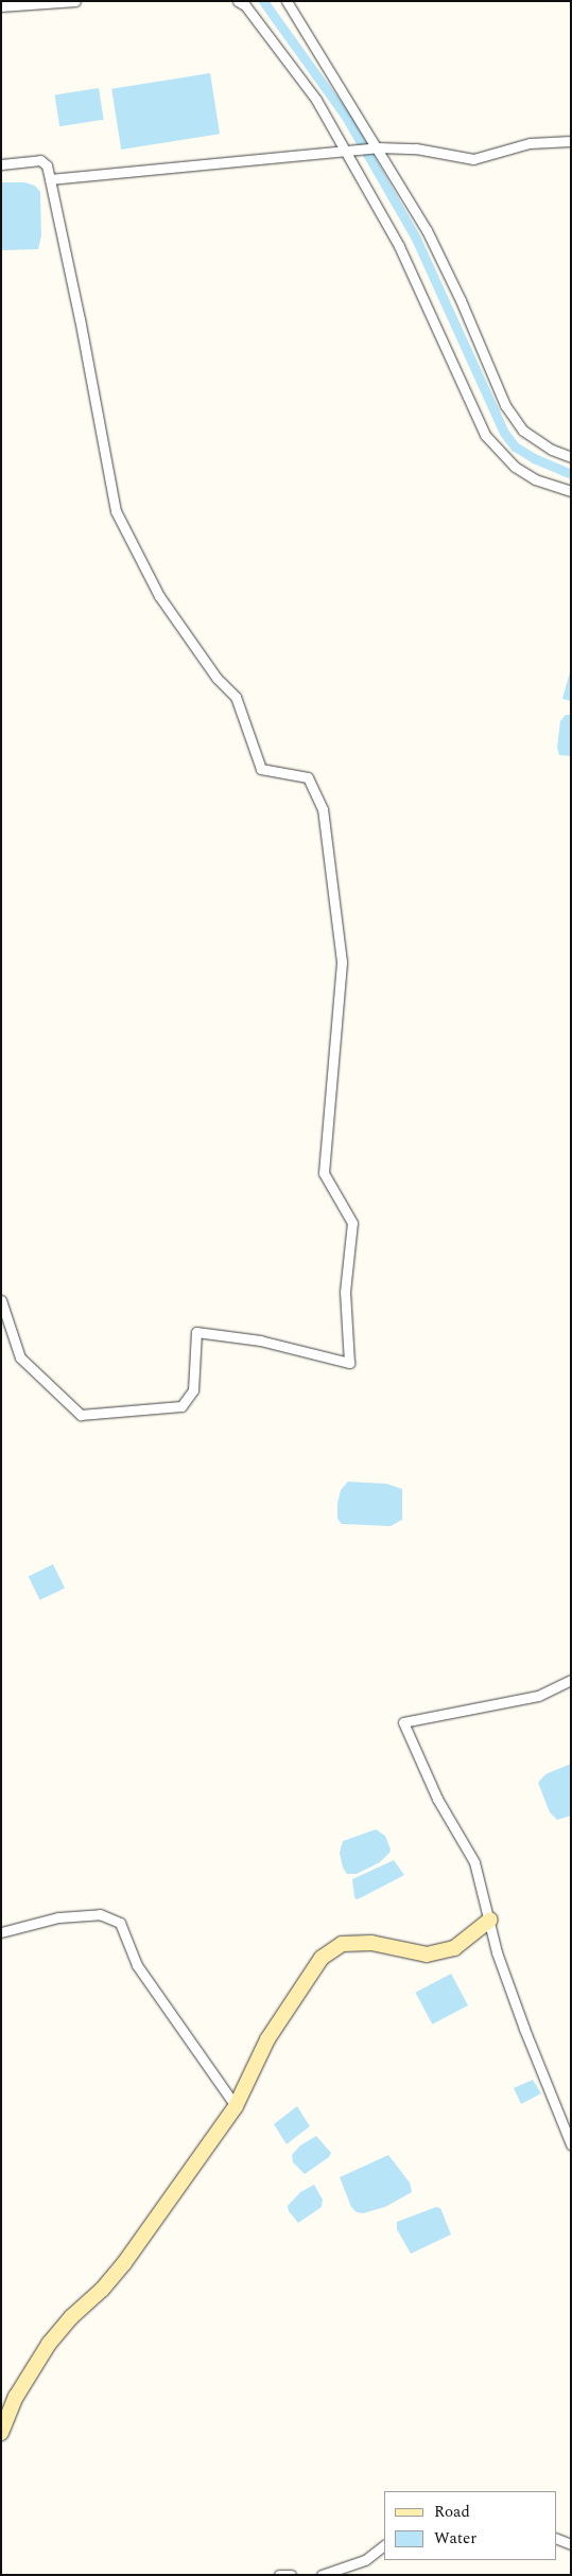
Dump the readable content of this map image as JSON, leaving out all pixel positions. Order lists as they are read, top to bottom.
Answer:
{
  "legend": ["Road", "Water"]
}
